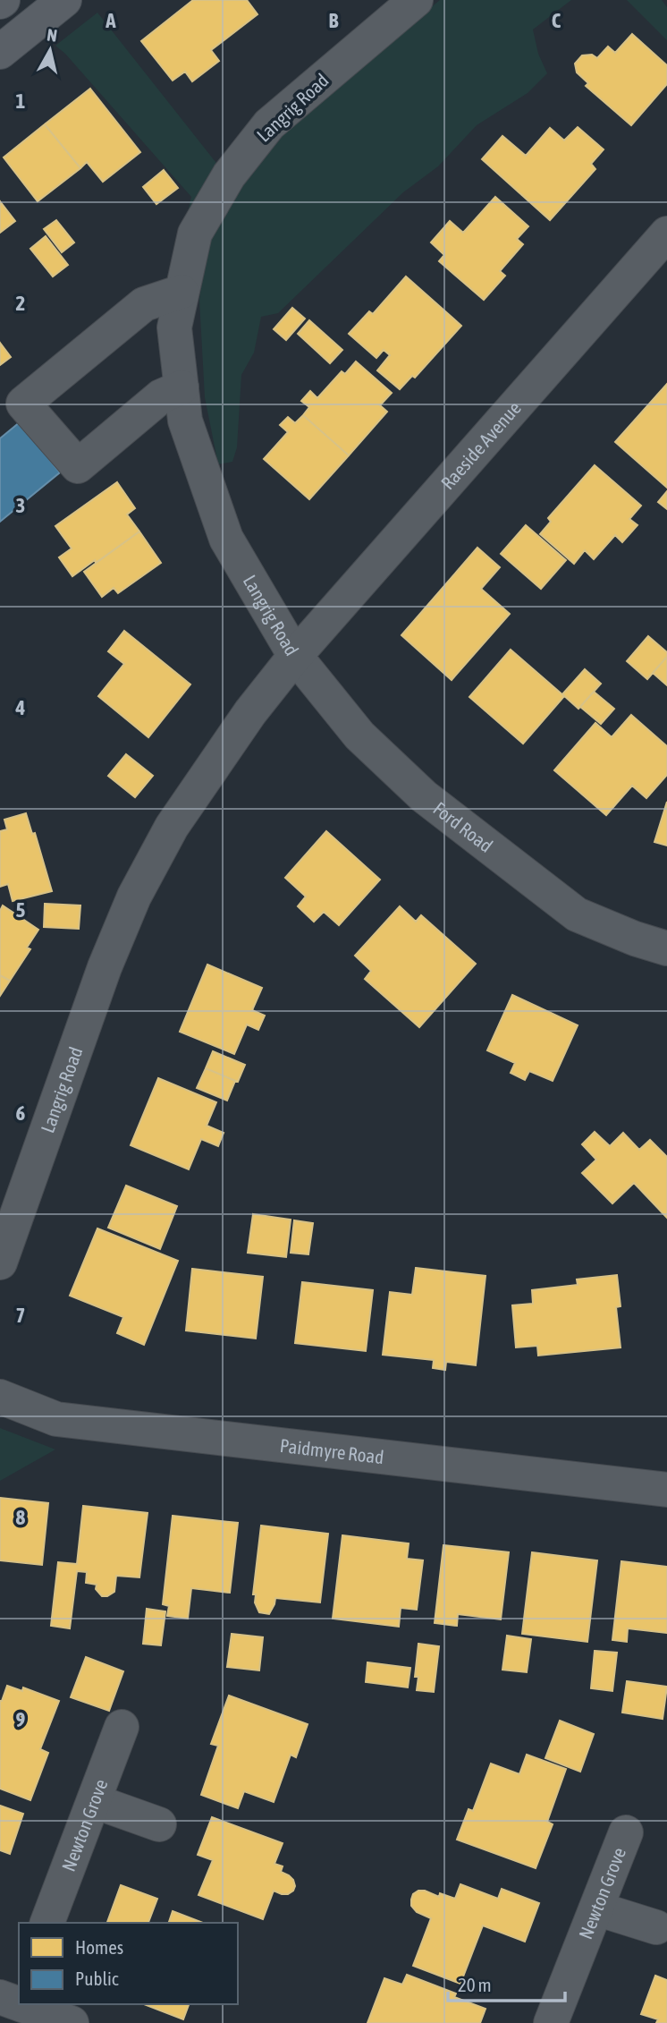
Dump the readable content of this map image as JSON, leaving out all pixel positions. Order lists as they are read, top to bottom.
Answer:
{
  "streets": {
    "street": [
      "Langrig Road",
      "Raeside Avenue",
      "Ford Road",
      "Paidmyre Road",
      "Newton Grove"
    ]
  },
  "crossings": [
    ["Langrig Road", "Raeside Avenue"],
    ["Langrig Road", "Ford Road"],
    ["Raeside Avenue", "Ford Road"]
  ],
  "legend": ["Homes", "Public"],
  "scale_bar": "20 m",
  "north": "top",
  "grid": {
    "columns": ["A", "B", "C"],
    "rows": [
      "1",
      "2",
      "3",
      "4",
      "5",
      "6",
      "7",
      "8",
      "9"
    ]
  }
}
